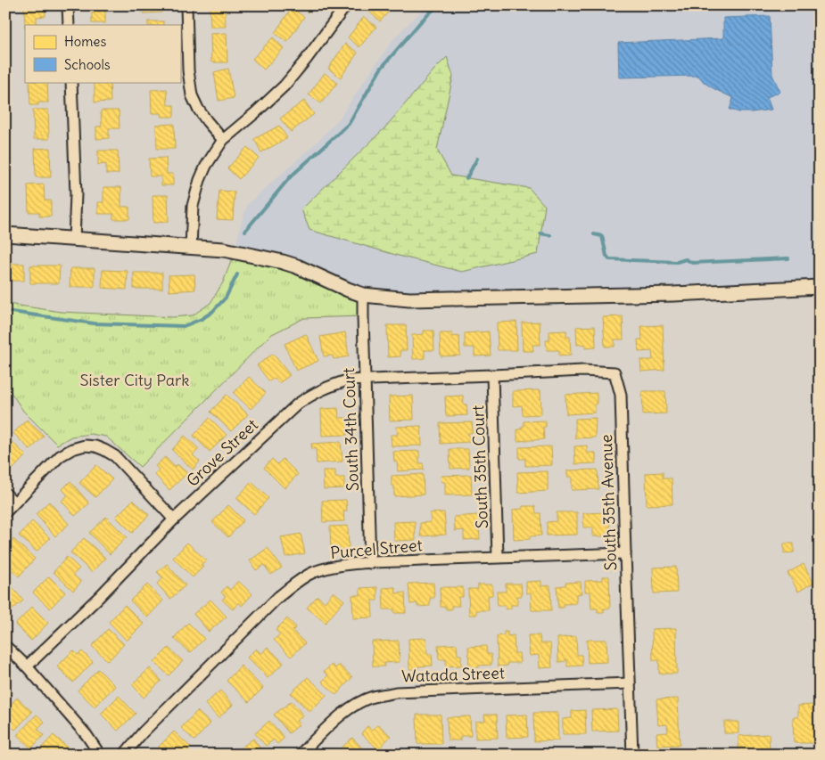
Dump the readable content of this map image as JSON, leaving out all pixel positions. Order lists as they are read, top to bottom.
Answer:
{
  "streets": {
    "street": [
      "South 34th Court",
      "Grove Street",
      "South 35th Court",
      "South 35th Avenue",
      "Purcel Street",
      "Watada Street"
    ]
  },
  "crossings": [
    ["South 34th Court", "Grove Street"],
    ["South 34th Court", "Purcel Street"],
    ["Grove Street", "South 35th Court"],
    ["Grove Street", "South 35th Avenue"],
    ["South 35th Court", "South 35th Avenue"],
    ["South 35th Court", "Purcel Street"],
    ["South 35th Avenue", "Purcel Street"],
    ["South 35th Avenue", "Watada Street"]
  ],
  "parks": ["Sister City Park"],
  "legend": ["Homes", "Schools"]
}
